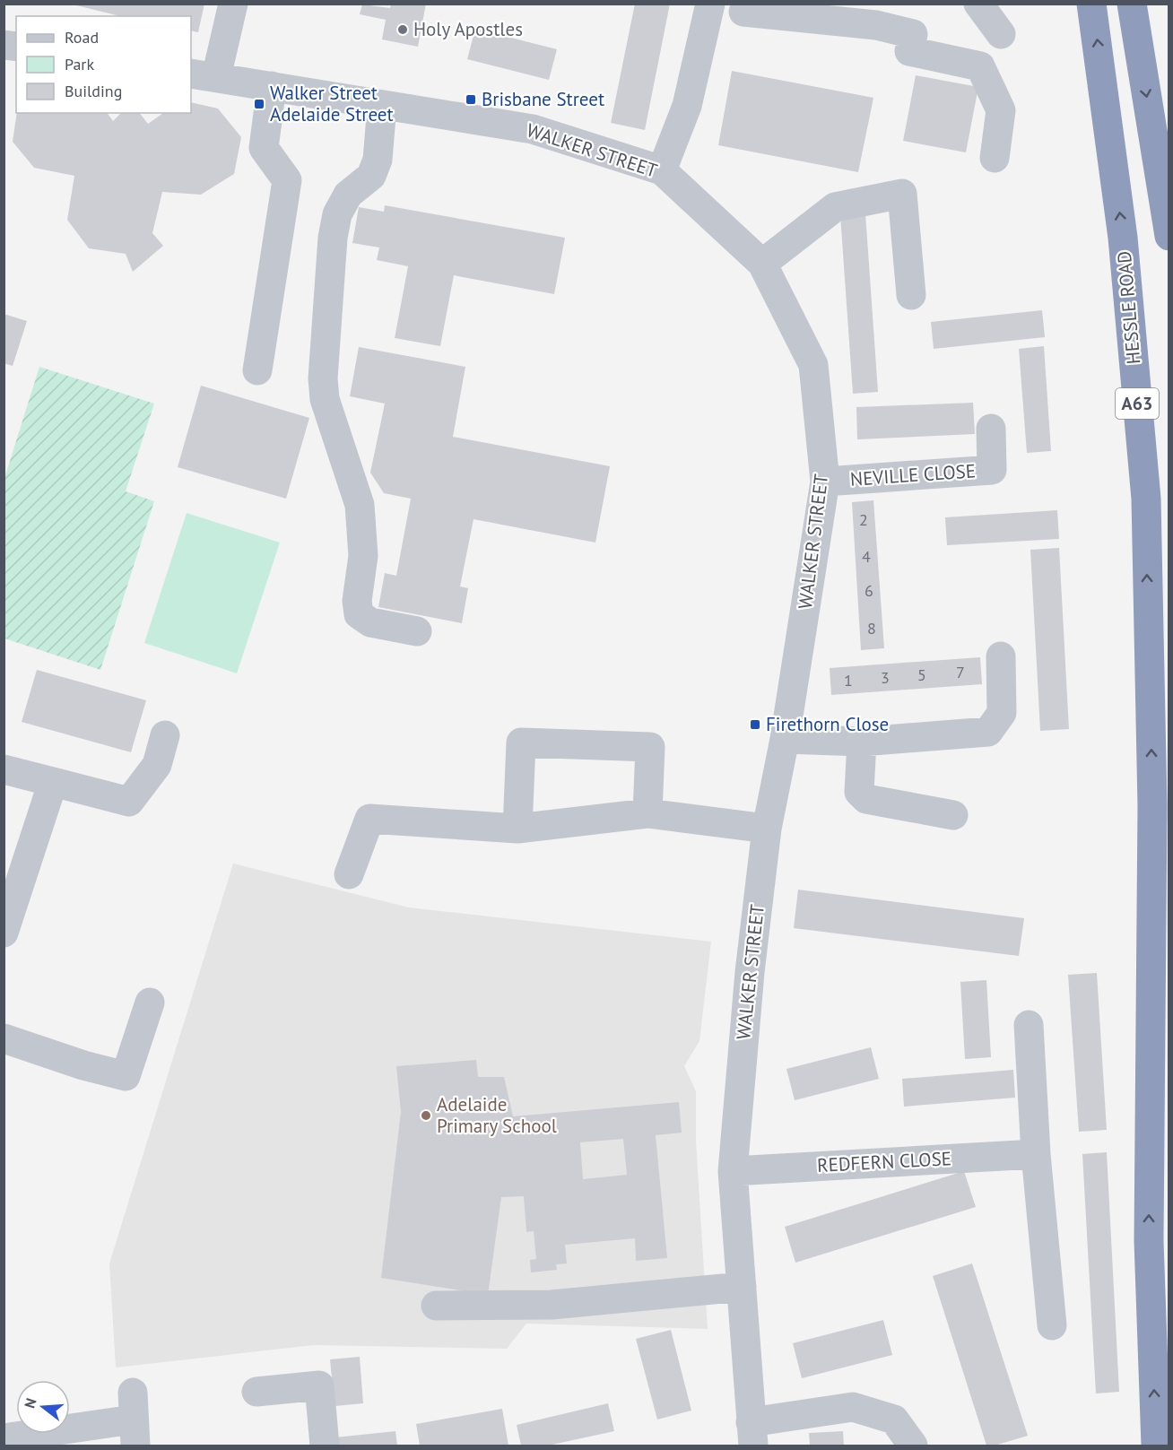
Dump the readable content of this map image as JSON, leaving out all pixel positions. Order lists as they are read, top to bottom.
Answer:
{
  "streets": {
    "highway": ["HESSLE ROAD", "A63"],
    "street": ["WALKER STREET", "NEVILLE CLOSE", "REDFERN CLOSE"]
  },
  "crossings": [
    ["WALKER STREET", "NEVILLE CLOSE"],
    ["WALKER STREET", "REDFERN CLOSE"],
    ["HESSLE ROAD", "A63"]
  ],
  "one_way": ["HESSLE ROAD"],
  "places": {
    "other": ["Holy Apostles", "Adelaide Primary School"],
    "transit": ["Brisbane Street", "Walker Street Adelaide Street", "Firethorn Close"]
  },
  "house_numbers": [
    "2",
    "4",
    "6",
    "8",
    "7",
    "5",
    "3",
    "1"
  ],
  "legend": ["Road", "Park", "Building"],
  "north": "left"
}
